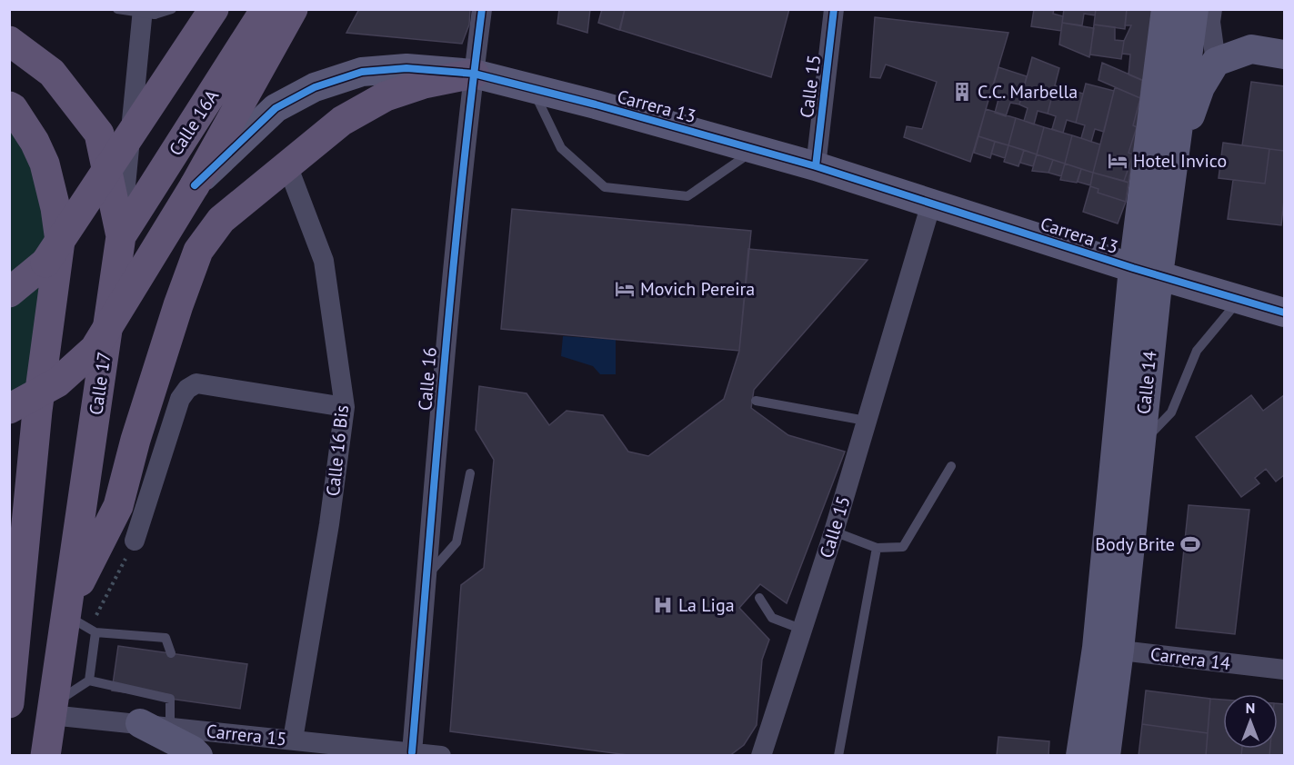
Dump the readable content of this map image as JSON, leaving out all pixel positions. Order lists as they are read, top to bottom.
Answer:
{
  "streets": {
    "main road": [
      "Carrera 13",
      "Calle 16A",
      "Calle 14",
      "Calle 17"
    ],
    "street": [
      "Calle 15",
      "Calle 16",
      "Calle 16 Bis",
      "Carrera 14",
      "Carrera 15"
    ]
  },
  "crossings": [
    ["Calle 15", "Carrera 13"],
    ["Carrera 13", "Calle 16"],
    ["Carrera 13", "Calle 14"],
    ["Calle 16A", "Calle 17"],
    ["Calle 16", "Carrera 15"],
    ["Calle 14", "Carrera 14"],
    ["Calle 17", "Carrera 15"],
    ["Calle 16 Bis", "Carrera 15"]
  ],
  "places": {
    "building": ["C.C. Marbella"],
    "hotel": ["Hotel Invico", "Movich Pereira"],
    "sports": ["Body Brite"],
    "hospital": ["La Liga"]
  },
  "north": "top"
}
